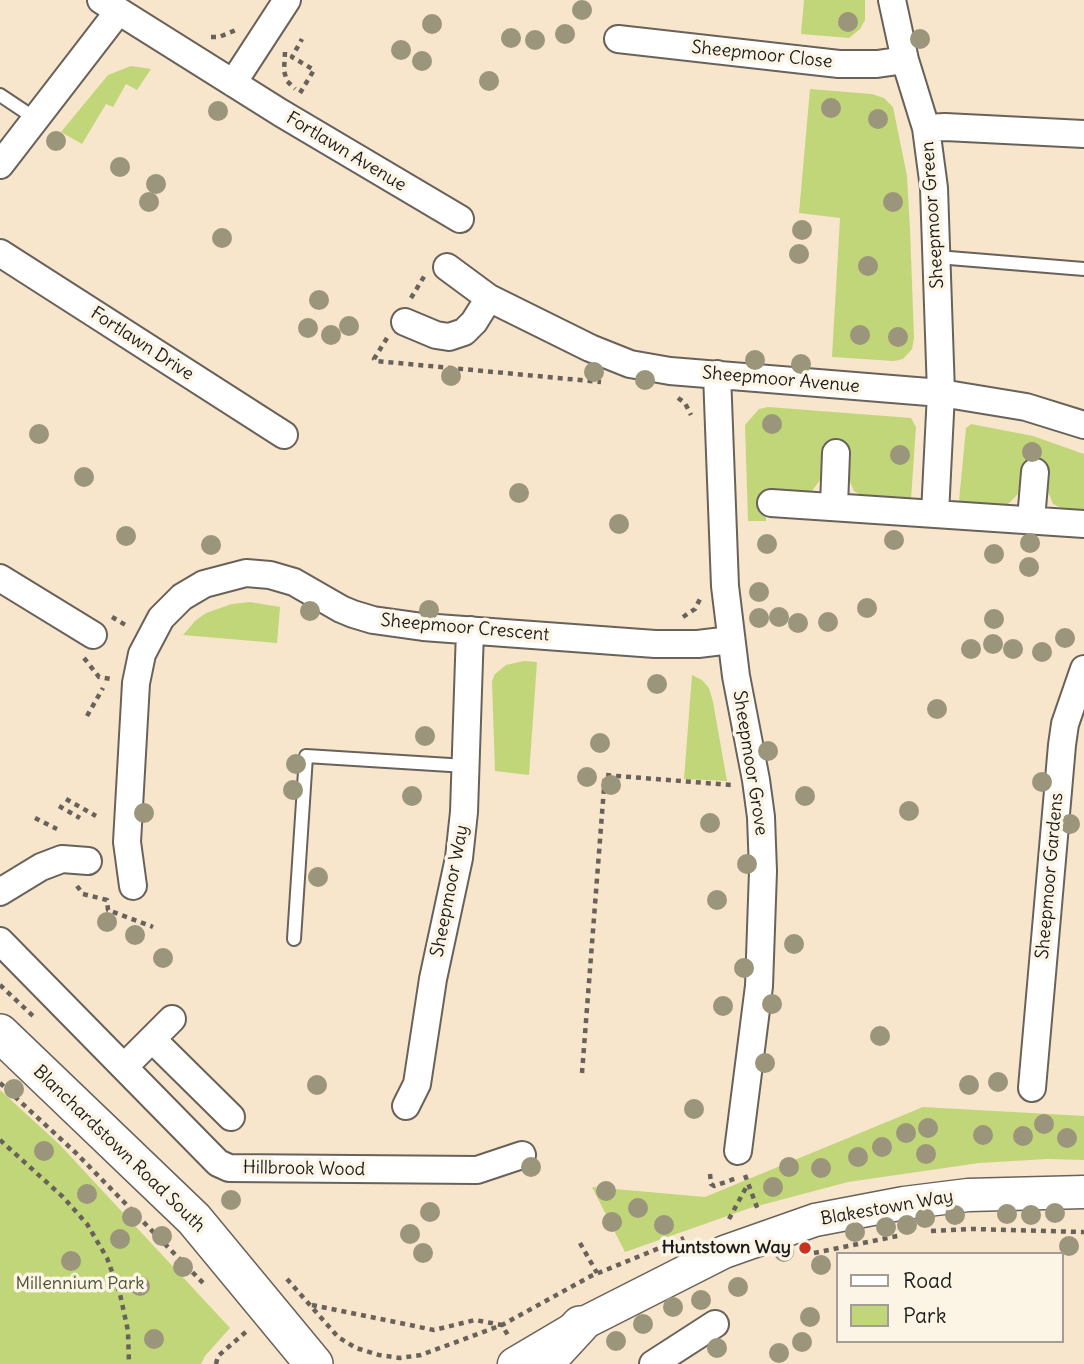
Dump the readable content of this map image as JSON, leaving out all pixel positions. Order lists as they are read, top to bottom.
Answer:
{
  "streets": {
    "main road": ["Blanchardstown Road South"],
    "street": [
      "Sheepmoor Close",
      "Fortlawn Avenue",
      "Sheepmoor Green",
      "Fortlawn Drive",
      "Sheepmoor Avenue",
      "Sheepmoor Crescent",
      "Sheepmoor Grove",
      "Sheepmoor Gardens",
      "Sheepmoor Way",
      "Hillbrook Wood",
      "Blakestown Way"
    ]
  },
  "crossings": [
    ["Sheepmoor Close", "Sheepmoor Green"],
    ["Sheepmoor Green", "Sheepmoor Avenue"],
    ["Sheepmoor Avenue", "Sheepmoor Grove"],
    ["Sheepmoor Crescent", "Sheepmoor Grove"],
    ["Sheepmoor Crescent", "Sheepmoor Way"]
  ],
  "parks": ["Millennium Park"],
  "places": ["Huntstown Way"],
  "legend": ["Road", "Park"]
}
